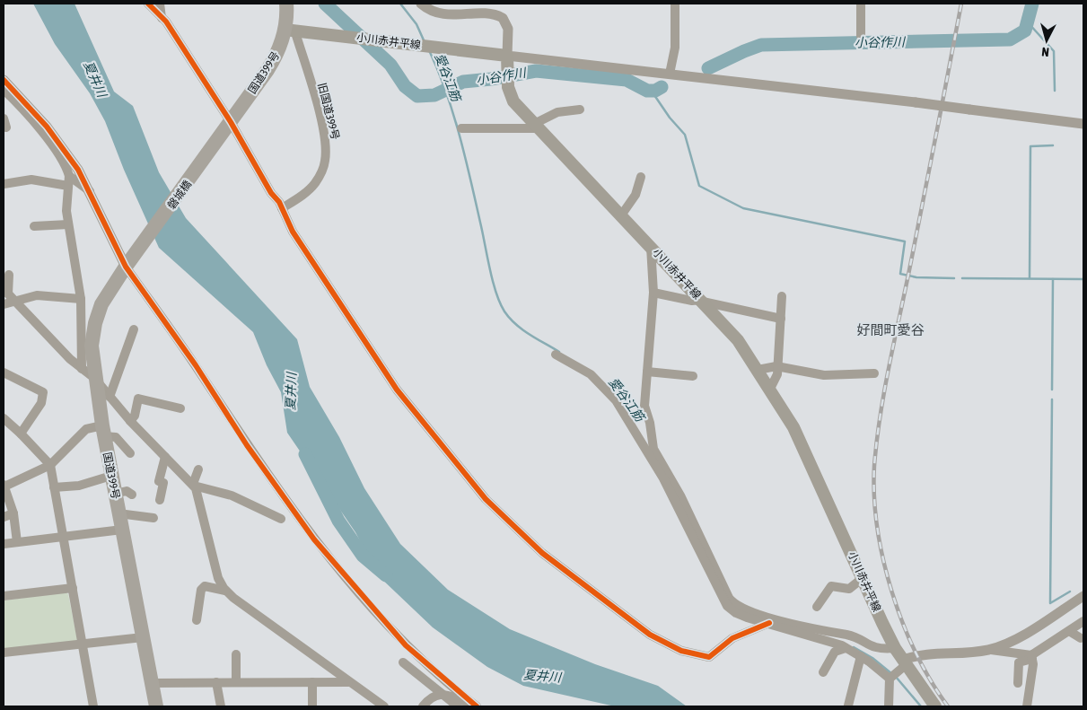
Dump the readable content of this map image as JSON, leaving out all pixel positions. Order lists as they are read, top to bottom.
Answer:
{
  "streets": {
    "highway": ["国道399号", "磐城橋"],
    "main road": ["小川赤井平線"],
    "street": ["旧国道399号"]
  },
  "crossings": [
    ["小川赤井平線", "国道399号"],
    ["小川赤井平線", "旧国道399号"],
    ["国道399号", "旧国道399号"],
    ["国道399号", "磐城橋"]
  ],
  "districts": ["好間町愛谷"],
  "water": ["小谷作川", "愛谷江筋", "夏井川"],
  "north": "bottom"
}
